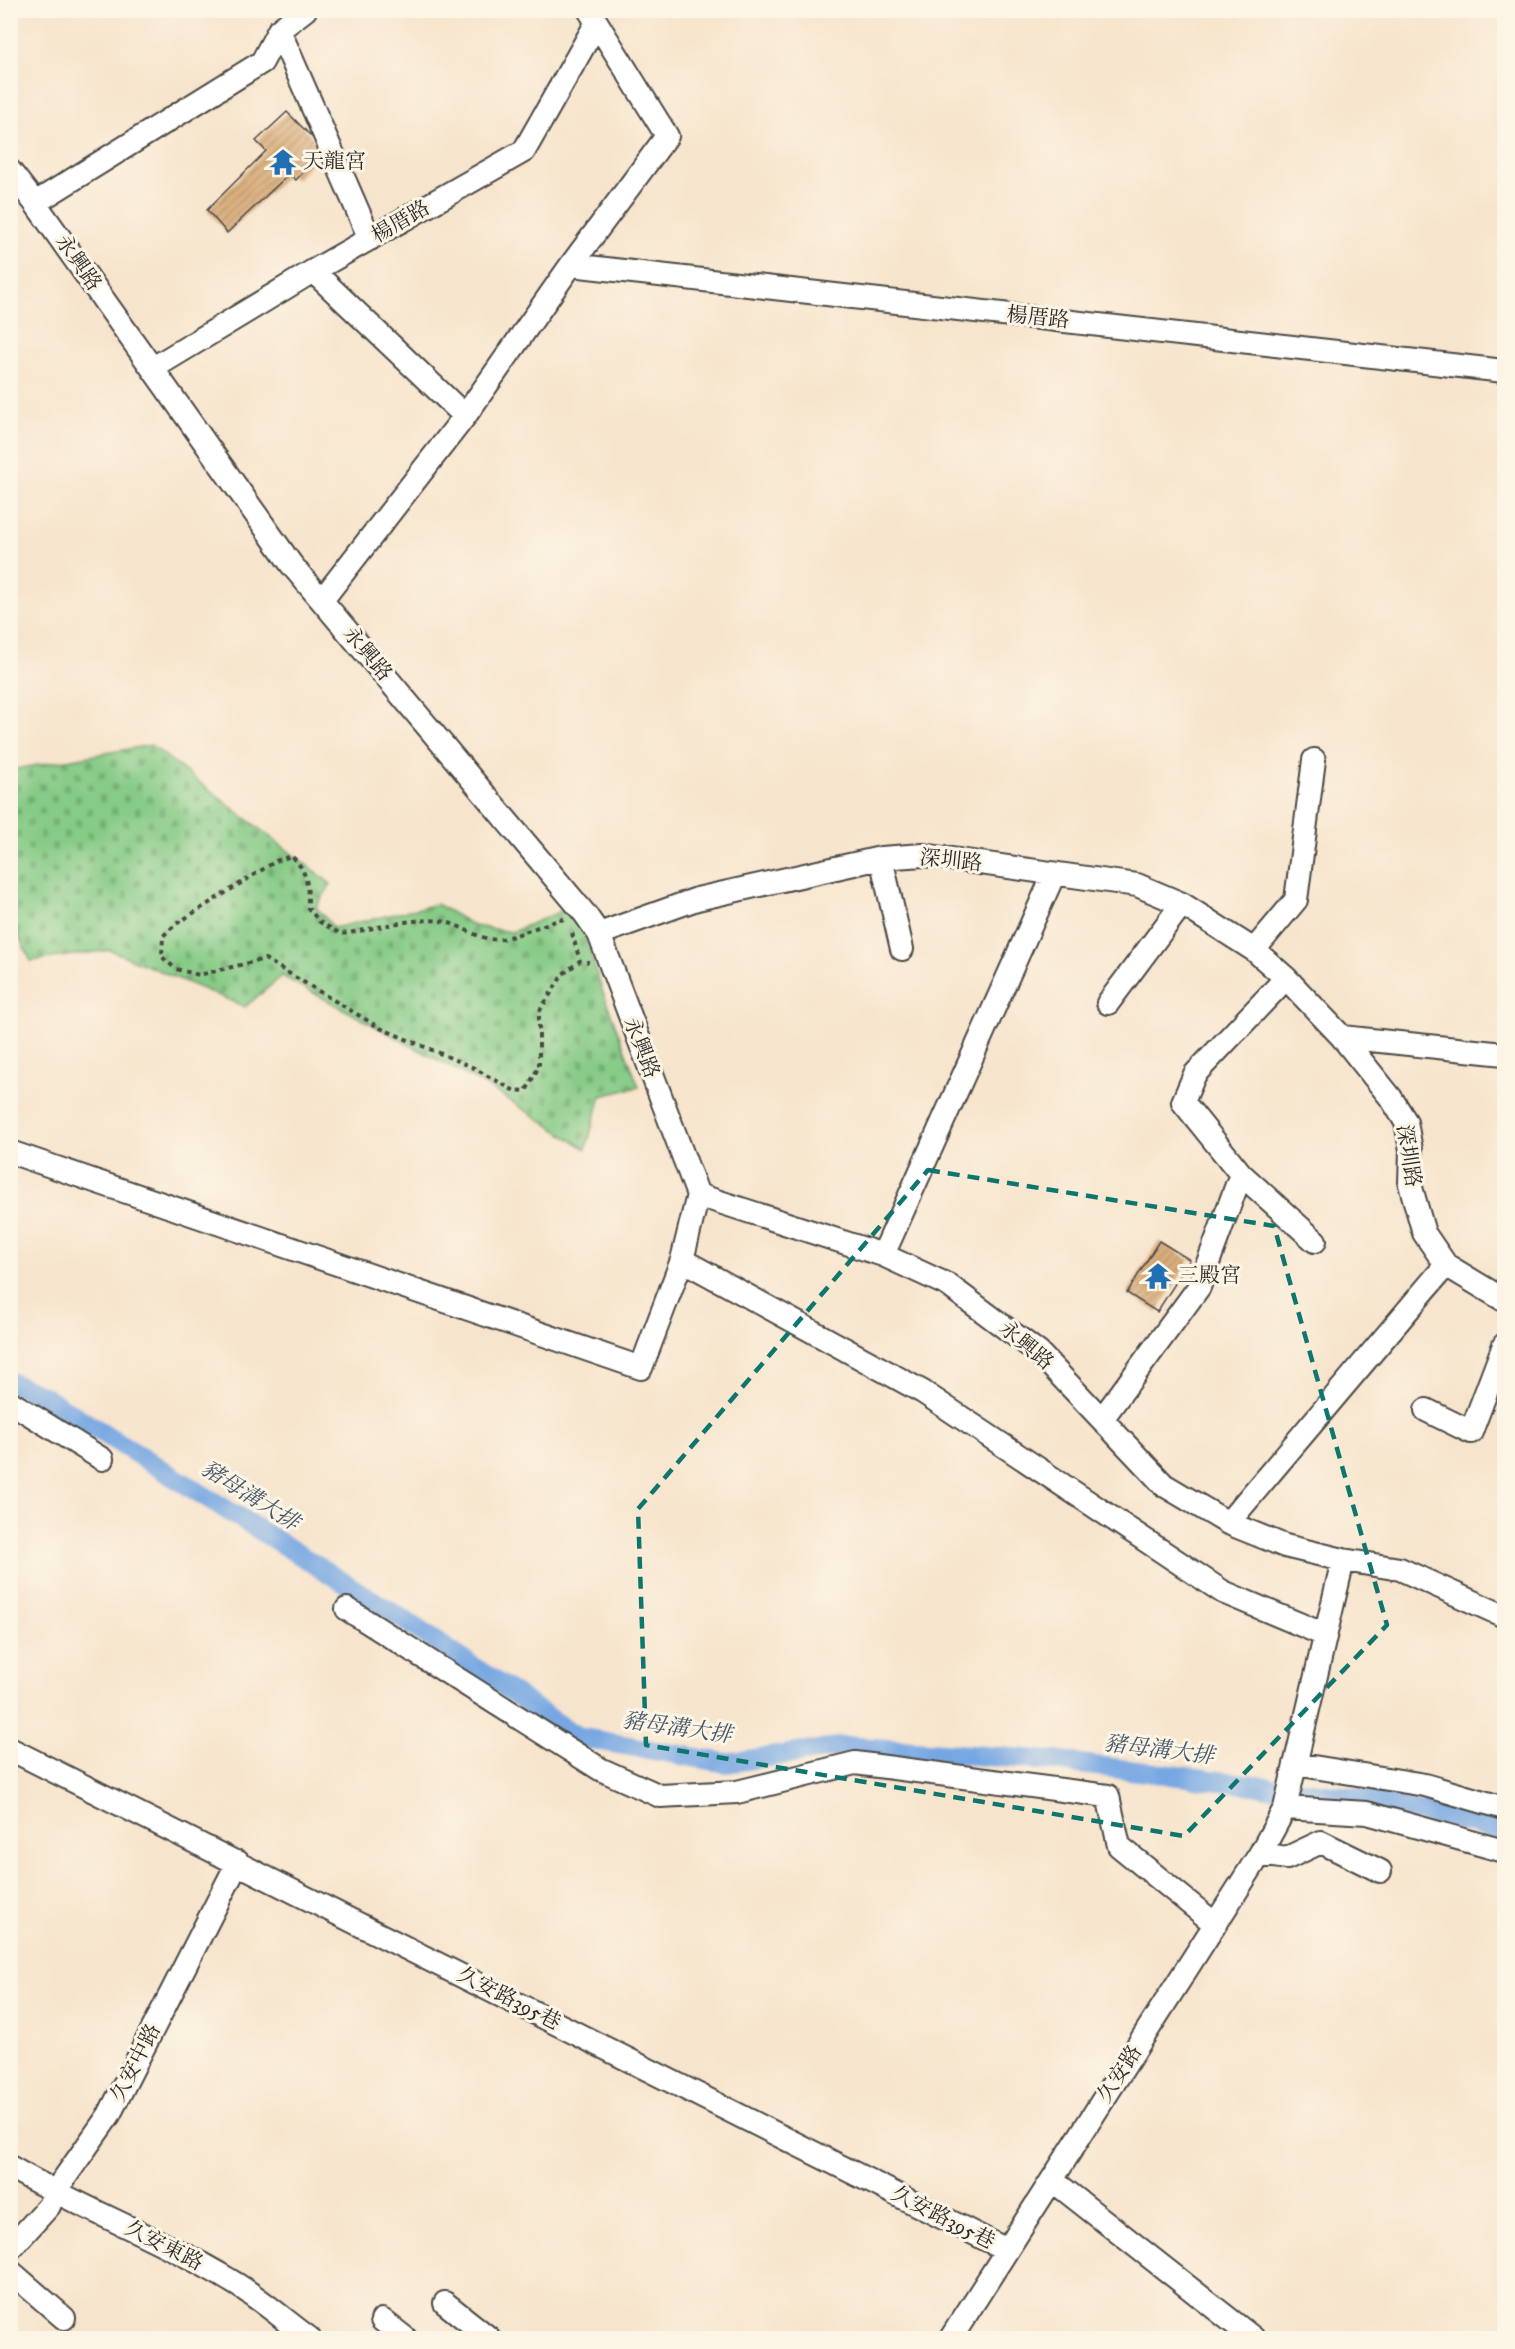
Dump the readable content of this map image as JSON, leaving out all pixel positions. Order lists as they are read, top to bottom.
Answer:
{
  "streets": {
    "street": [
      "楊厝路",
      "永興路",
      "深圳路",
      "久安路395巷",
      "久安中路",
      "久安路",
      "久安東路"
    ]
  },
  "crossings": [
    ["楊厝路", "永興路"],
    ["永興路", "深圳路"],
    ["永興路", "久安路"],
    ["久安路395巷", "久安中路"],
    ["久安路395巷", "久安路"],
    ["久安中路", "久安東路"]
  ],
  "water": ["豬母溝大排"],
  "places": {
    "temple": ["天龍宮", "三殿宮"]
  }
}
